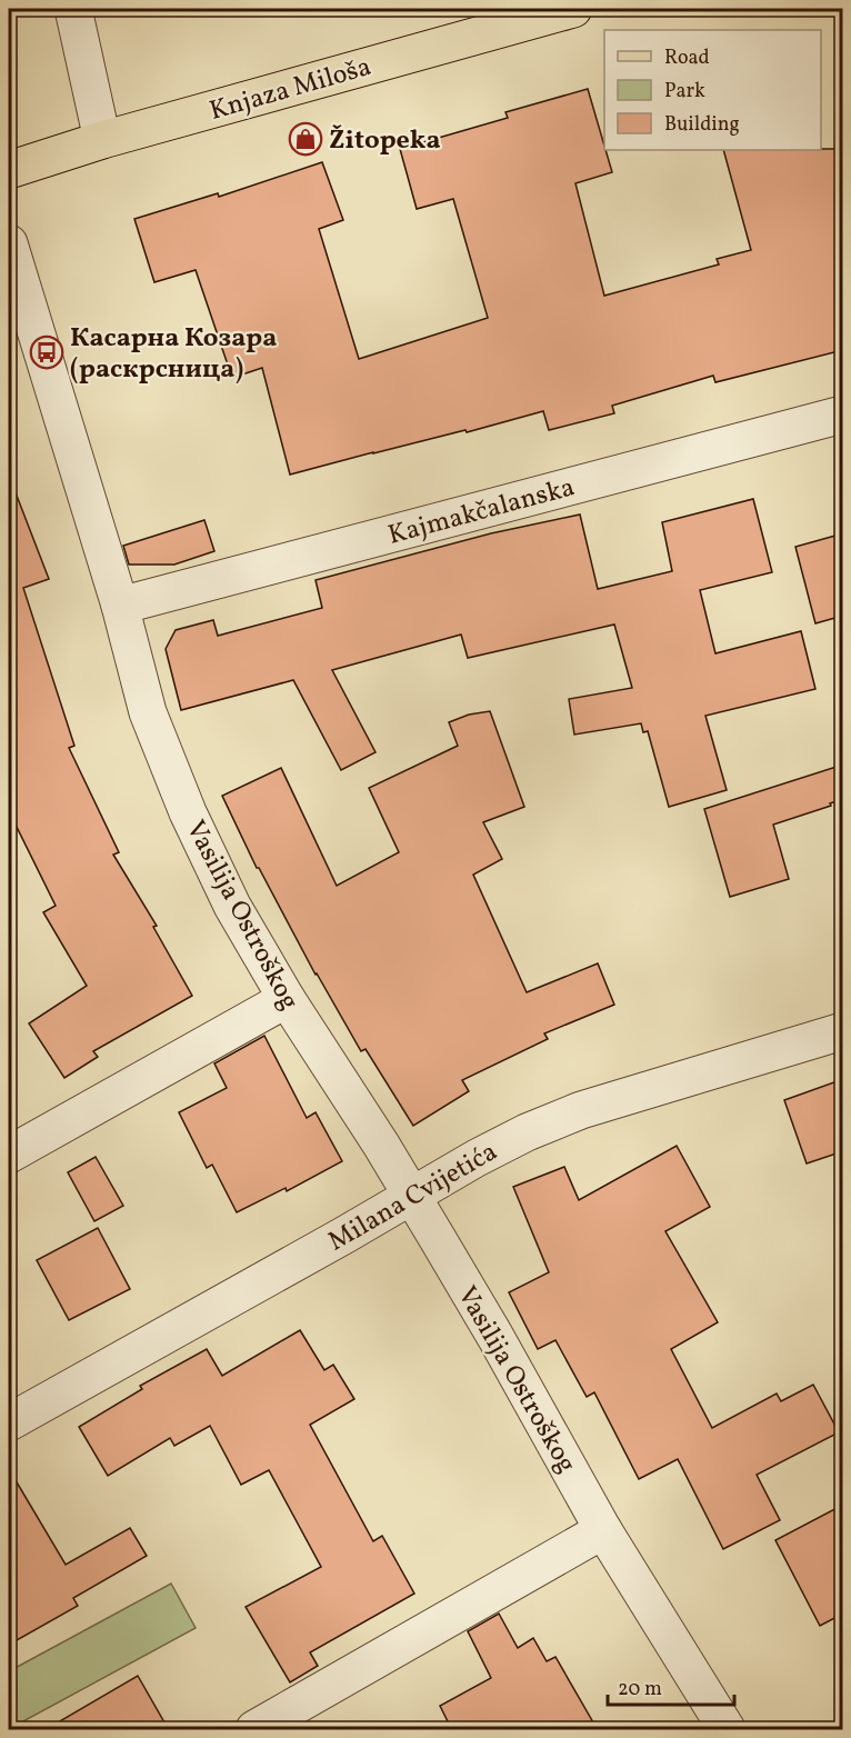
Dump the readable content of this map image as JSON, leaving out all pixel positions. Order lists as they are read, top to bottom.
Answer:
{
  "streets": {
    "main road": ["Knjaza Miloša"],
    "street": ["Kajmakčalanska", "Vasilija Ostroškog", "Milana Cvijetića"]
  },
  "crossings": [
    ["Kajmakčalanska", "Vasilija Ostroškog"],
    ["Vasilija Ostroškog", "Milana Cvijetića"]
  ],
  "places": {
    "shop": ["Žitopeka"],
    "bus stop": ["Касарна Козара (раскрсница)"]
  },
  "legend": ["Road", "Park", "Building"],
  "scale_bar": "20 m"
}
